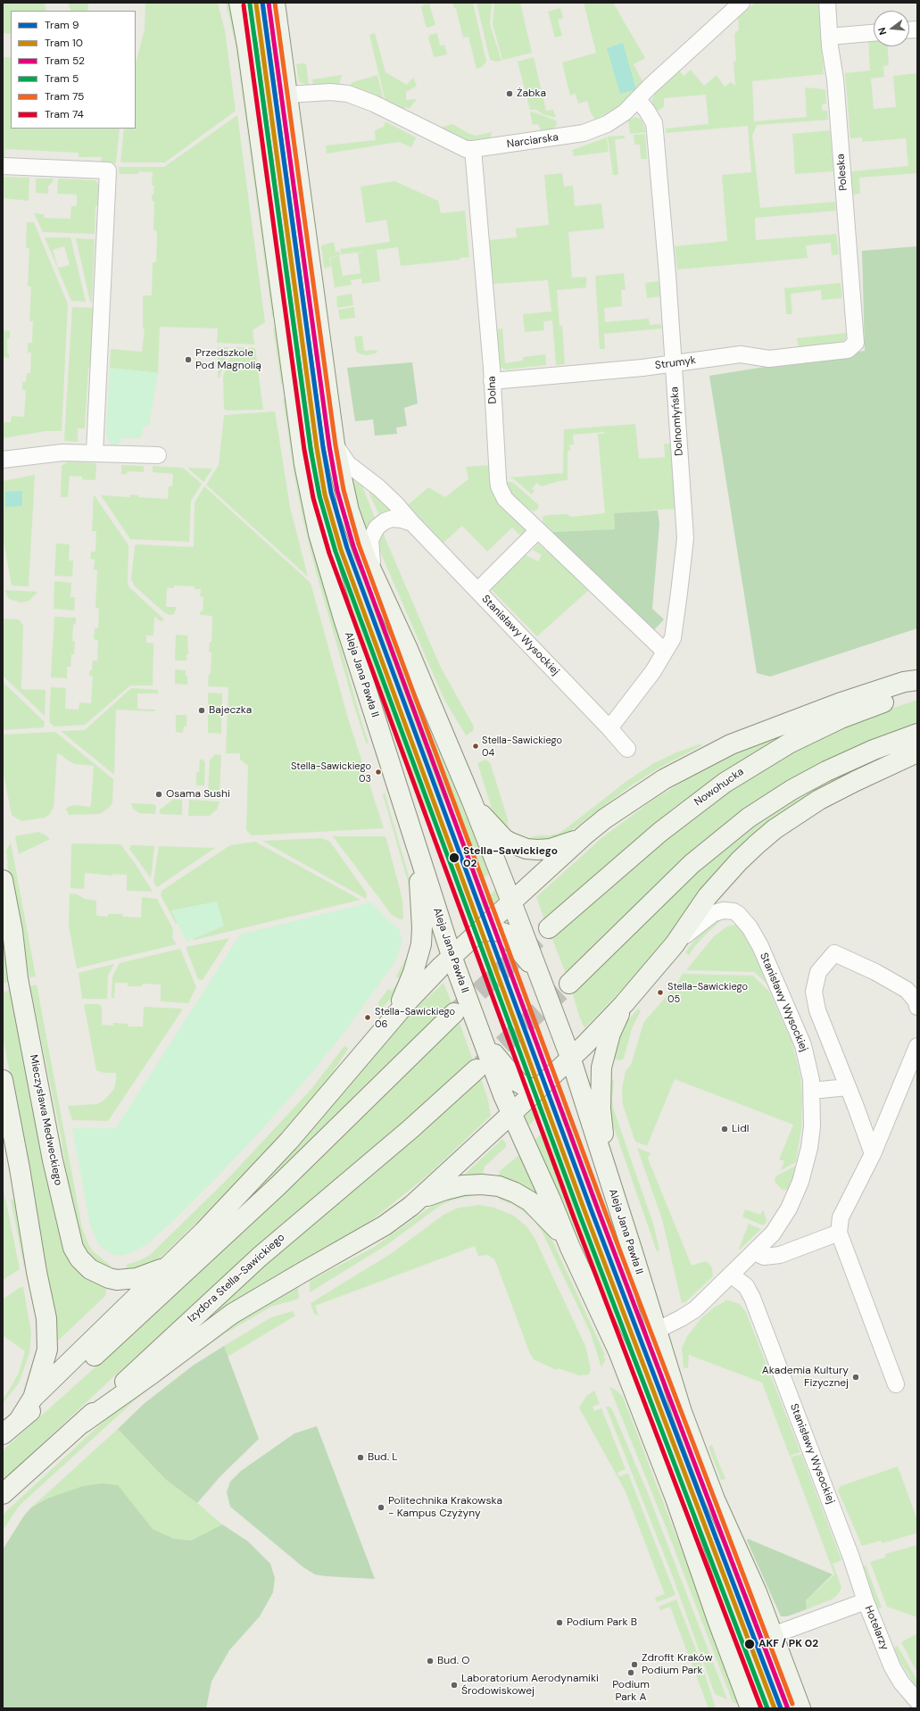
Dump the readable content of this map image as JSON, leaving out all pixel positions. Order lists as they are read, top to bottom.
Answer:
{
  "streets": {
    "main road": [
      "Aleja Jana Pawła II",
      "Nowohucka",
      "Mieczysława Medweckiego",
      "Izydora Stella-Sawickiego"
    ],
    "street": [
      "Narciarska",
      "Poleska",
      "Strumyk",
      "Dolna",
      "Dolnomłyńska",
      "Stanisławy Wysockiej",
      "Hotelarzy"
    ]
  },
  "crossings": [
    ["Narciarska", "Dolna"],
    ["Narciarska", "Dolnomłyńska"],
    ["Narciarska", "Aleja Jana Pawła II"],
    ["Poleska", "Strumyk"],
    ["Strumyk", "Dolna"],
    ["Strumyk", "Dolnomłyńska"],
    ["Dolna", "Dolnomłyńska"],
    ["Dolnomłyńska", "Stanisławy Wysockiej"],
    ["Stanisławy Wysockiej", "Aleja Jana Pawła II"],
    ["Stanisławy Wysockiej", "Hotelarzy"],
    ["Aleja Jana Pawła II", "Hotelarzy"]
  ],
  "places": [
    "Żabka",
    "Przedszkole Pod Magnolią",
    "Bajeczka",
    "Stella-Sawickiego 04",
    "Stella-Sawickiego 03",
    "Osama Sushi",
    "Stella-Sawickiego 02",
    "Stella-Sawickiego 05",
    "Stella-Sawickiego 06",
    "Lidl",
    "Akademia Kultury Fizycznej",
    "Bud. L",
    "Politechnika Krakowska - Kampus Czyżyny",
    "Podium Park B",
    "AKF / PK 02",
    "Bud. O",
    "Zdrofit Kraków Podium Park",
    "Podium Park A",
    "Laboratorium Aerodynamiki Środowiskowej"
  ],
  "lines": [
    "tram line 9",
    "tram line 52",
    "tram line 75",
    "tram line 10",
    "tram line 5",
    "tram line 74"
  ],
  "legend": [
    "Tram 9",
    "Tram 10",
    "Tram 52",
    "Tram 5",
    "Tram 75",
    "Tram 74"
  ],
  "north": "left"
}
